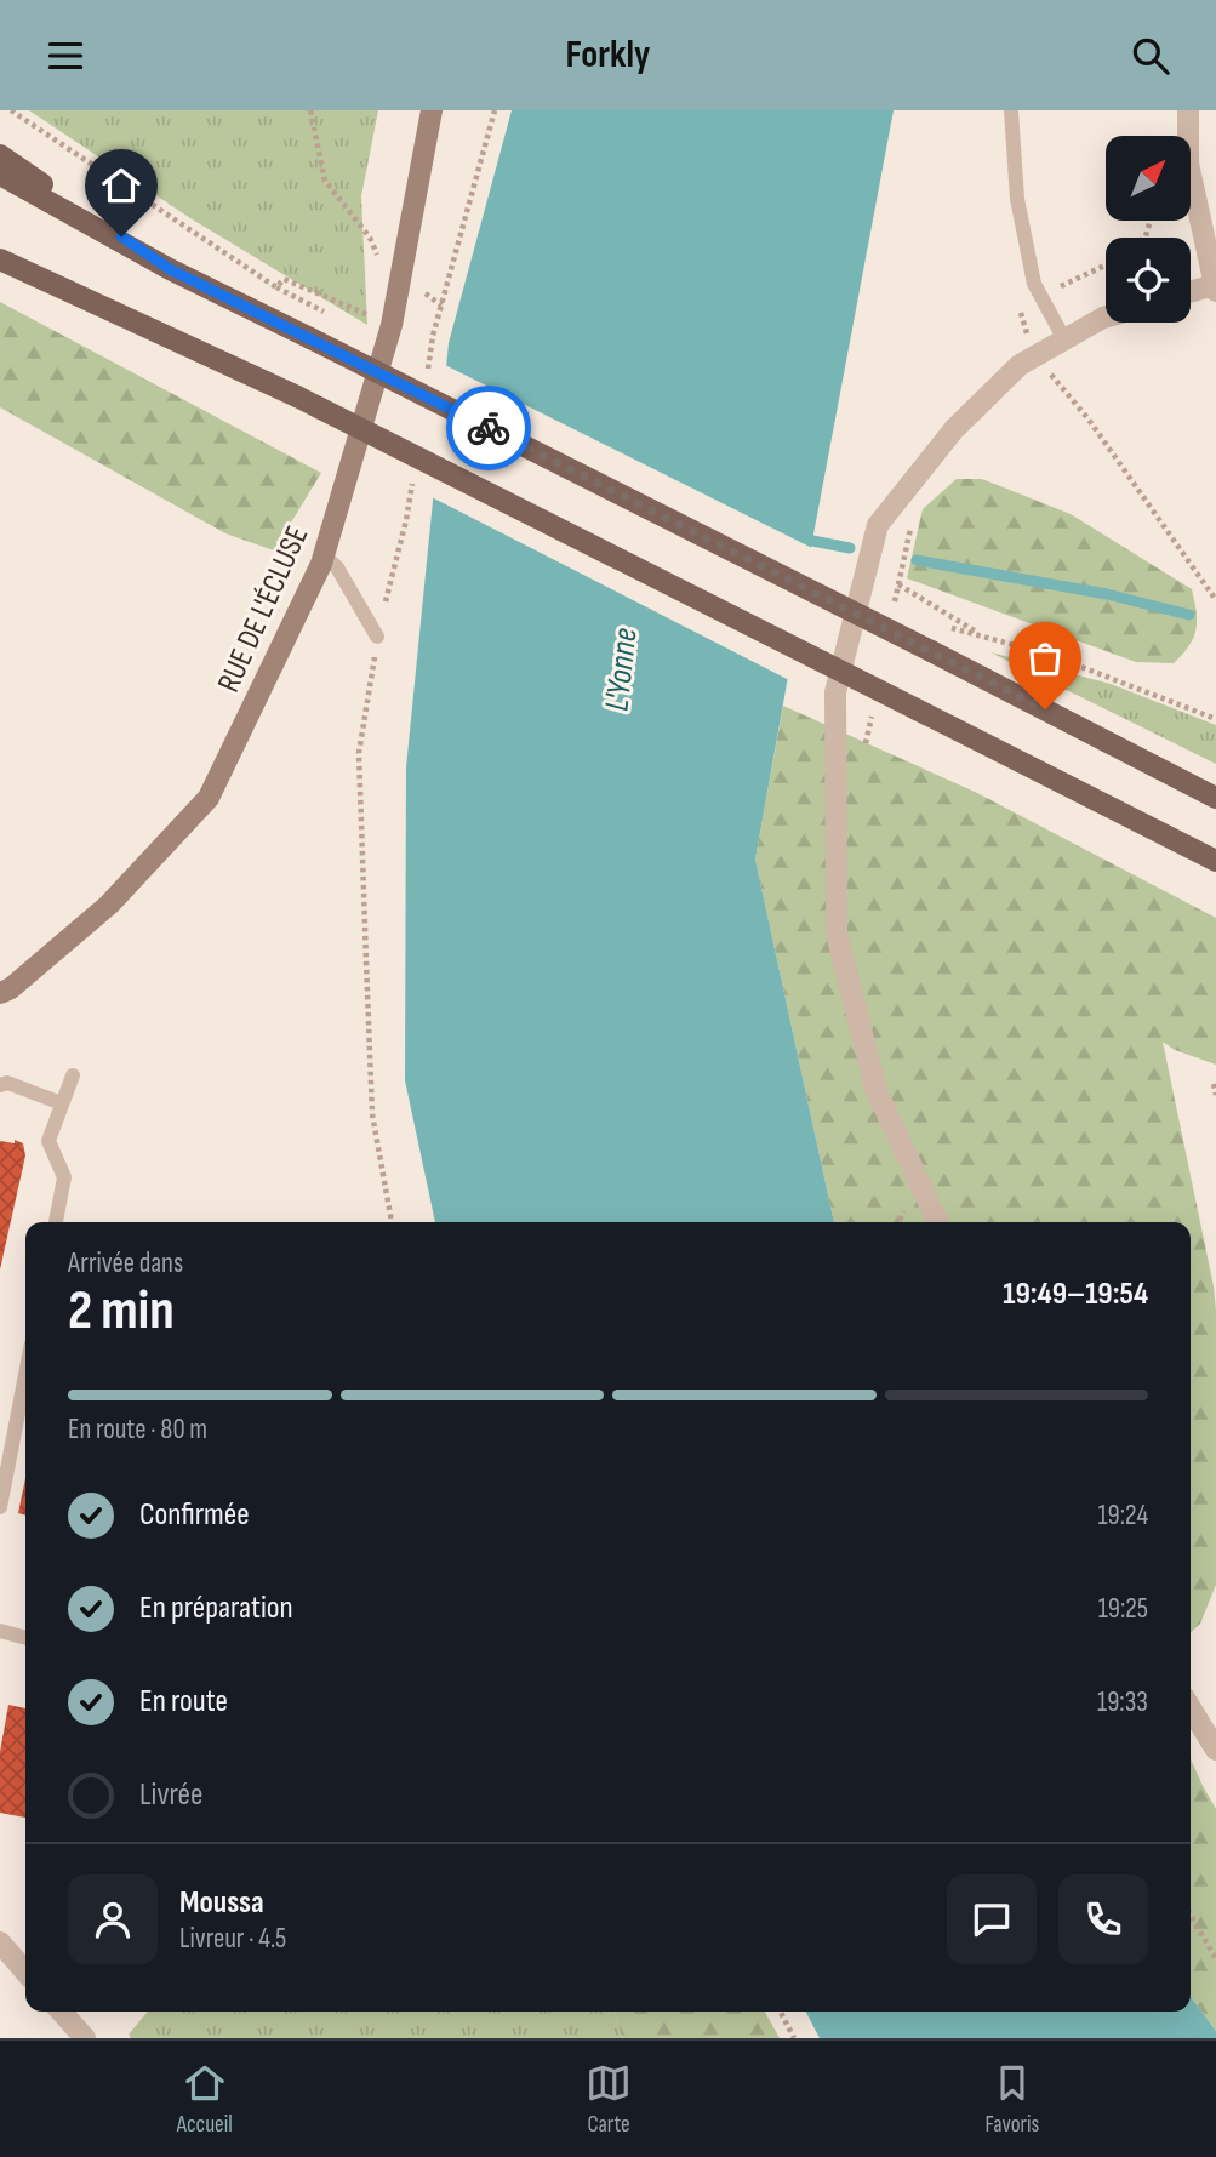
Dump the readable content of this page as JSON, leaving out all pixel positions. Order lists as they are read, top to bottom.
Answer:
{
  "streets": {
    "street": ["RUE DE L'ÉCLUSE"]
  },
  "water": ["L'Yonne"],
  "north": "top right",
  "page": {
    "header": "Forkly",
    "heading": ["2 min", "Arrivée dans", "19:49–19:54"],
    "panel": ["Moussa", "Livreur · 4.5"],
    "bar": "En route · 80 m",
    "list": [
      ["Confirmée", "19:24"],
      ["En préparation", "19:25"],
      ["En route", "19:33"],
      "Livrée"
    ],
    "tabs": ["Accueil", "Carte", "Favoris"]
  }
}
